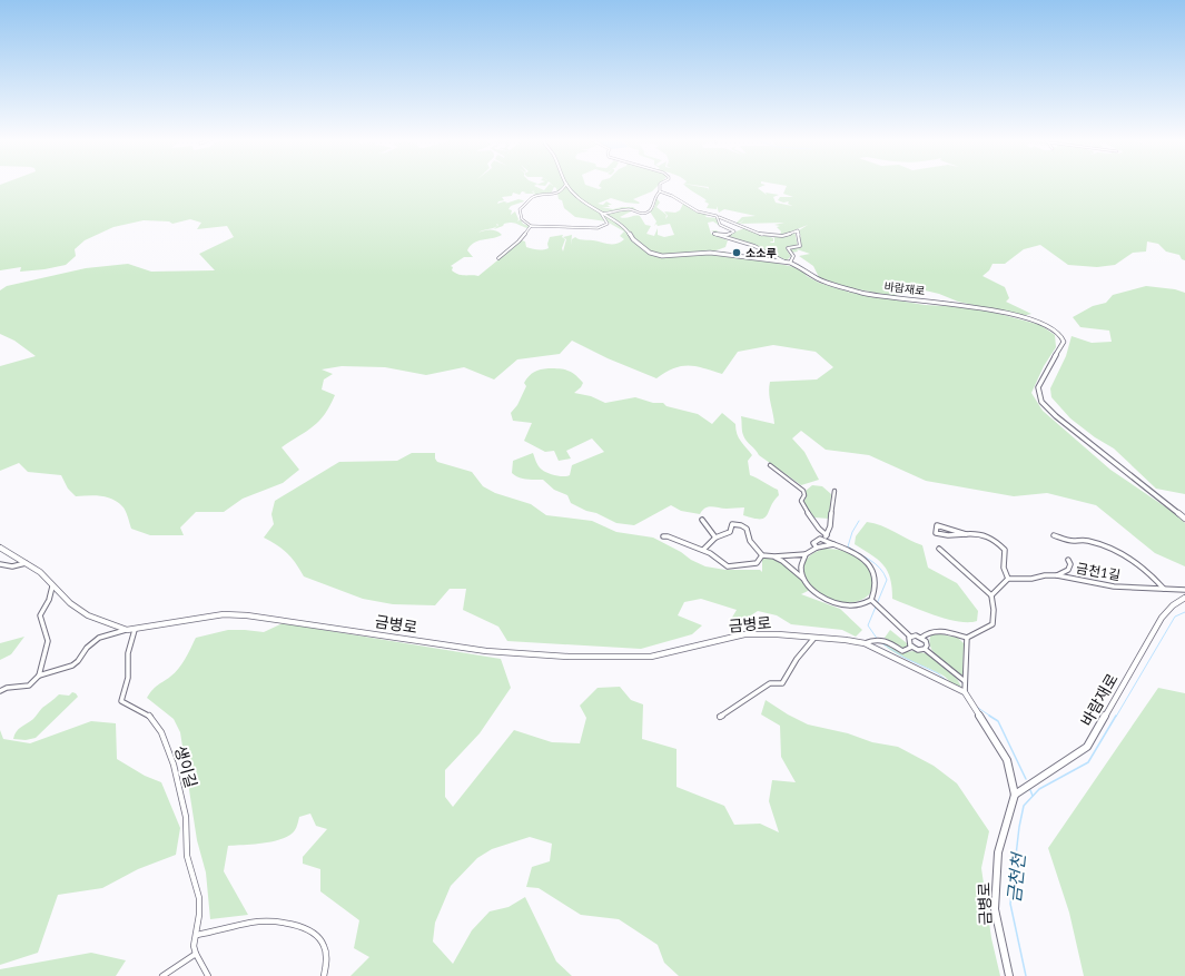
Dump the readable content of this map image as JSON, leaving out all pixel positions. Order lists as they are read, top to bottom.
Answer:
{
  "streets": {
    "street": [
      "바람재로",
      "금천1길",
      "금병로",
      "생이길"
    ]
  },
  "crossings": [
    ["바람재로", "금병로"],
    ["금병로", "생이길"]
  ],
  "water": ["금천천"],
  "places": ["소소루"]
}
